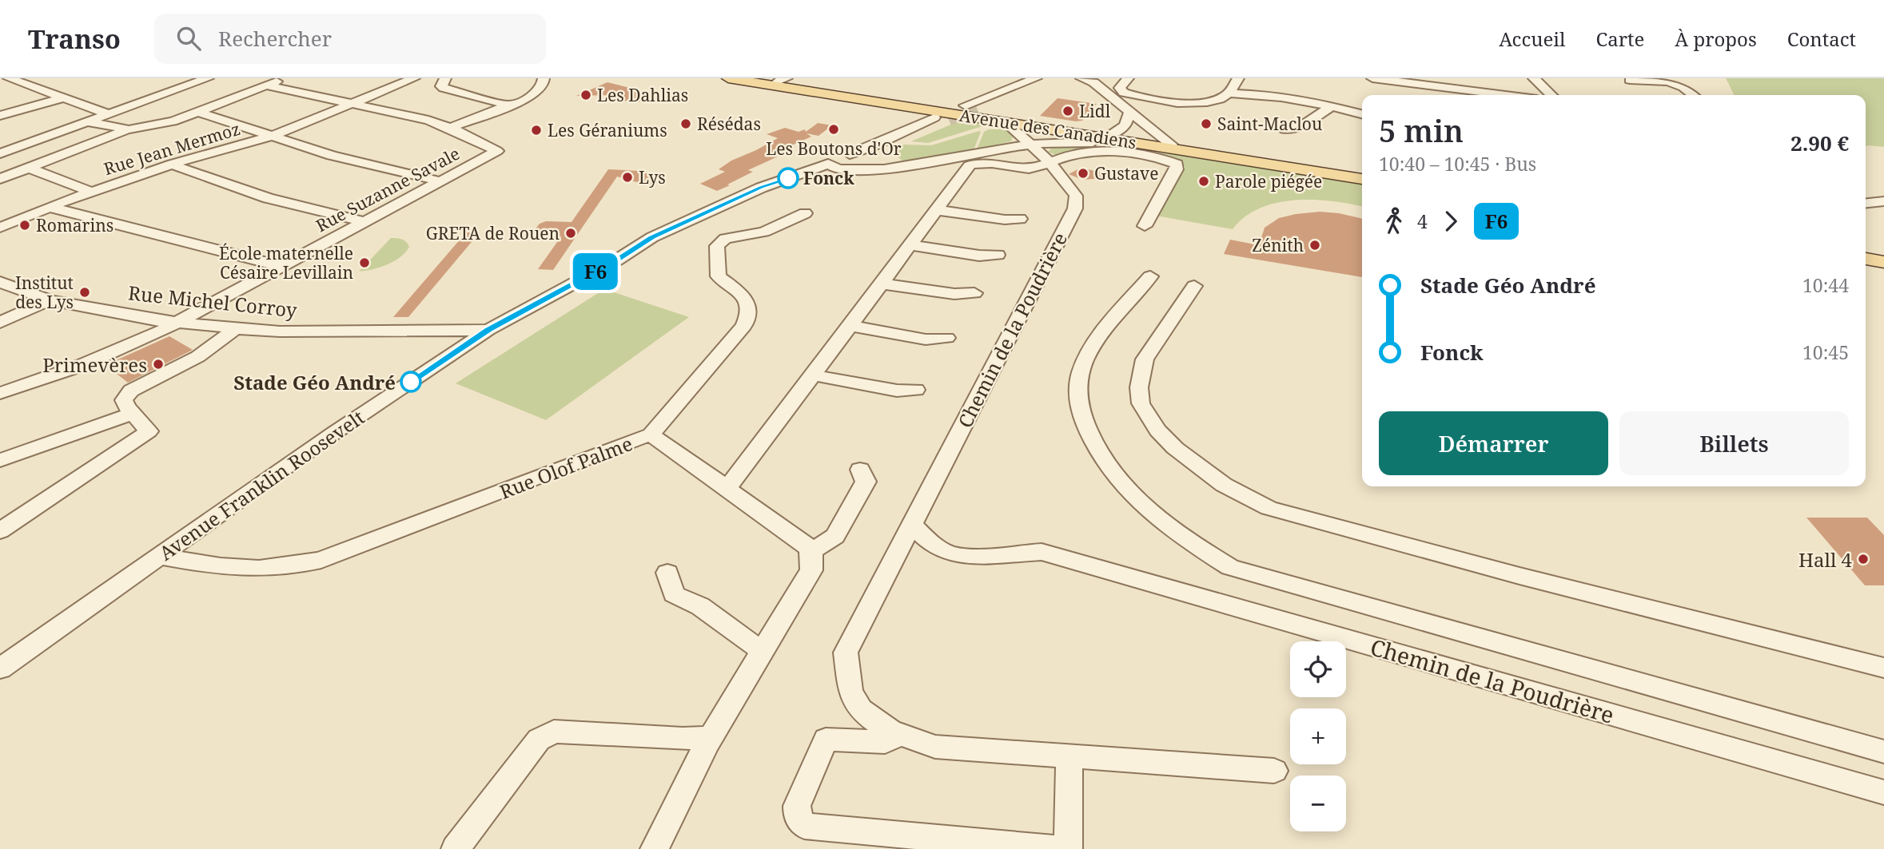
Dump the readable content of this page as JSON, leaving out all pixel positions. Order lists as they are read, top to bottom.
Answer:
{
  "streets": {
    "main road": ["Avenue des Canadiens"],
    "street": [
      "Rue Jean Mermoz",
      "Rue Suzanne Savale",
      "Rue Michel Corroy",
      "Chemin de la Poudrière",
      "Rue Olof Palme",
      "Avenue Franklin Roosevelt"
    ]
  },
  "crossings": [
    ["Avenue des Canadiens", "Chemin de la Poudrière"],
    ["Avenue des Canadiens", "Avenue Franklin Roosevelt"],
    ["Rue Suzanne Savale", "Rue Michel Corroy"],
    ["Rue Michel Corroy", "Avenue Franklin Roosevelt"],
    ["Chemin de la Poudrière", "Avenue Franklin Roosevelt"],
    ["Rue Olof Palme", "Avenue Franklin Roosevelt"]
  ],
  "places": [
    "Les Dahlias",
    "Lidl",
    "Résédas",
    "Saint-Maclou",
    "Les Boutons d'Or",
    "Les Géraniums",
    "Gustave",
    "Lys",
    "Fonck",
    "Parole piégée",
    "Romarins",
    "GRETA de Rouen",
    "Zénith",
    "École maternelle Césaire Levillain",
    "Institut des Lys",
    "Primevères",
    "Stade Géo André",
    "Hall 4"
  ],
  "lines": ["bus line F6"],
  "page": {
    "header": "Transo",
    "search": "Rechercher",
    "nav": [
      "Accueil",
      "Carte",
      "À propos",
      "Contact"
    ],
    "on_map": "F6",
    "heading": ["5 min", "10:40 – 10:45 · Bus", "2.90 €"],
    "legs": ["4", "F6"],
    "list": [
      {
        "name": "Stade Géo André",
        "value": "10:44"
      },
      {
        "name": "Fonck",
        "value": "10:45"
      }
    ],
    "buttons": ["Démarrer", "Billets"],
    "map_buttons": ["+", "−"]
  }
}
